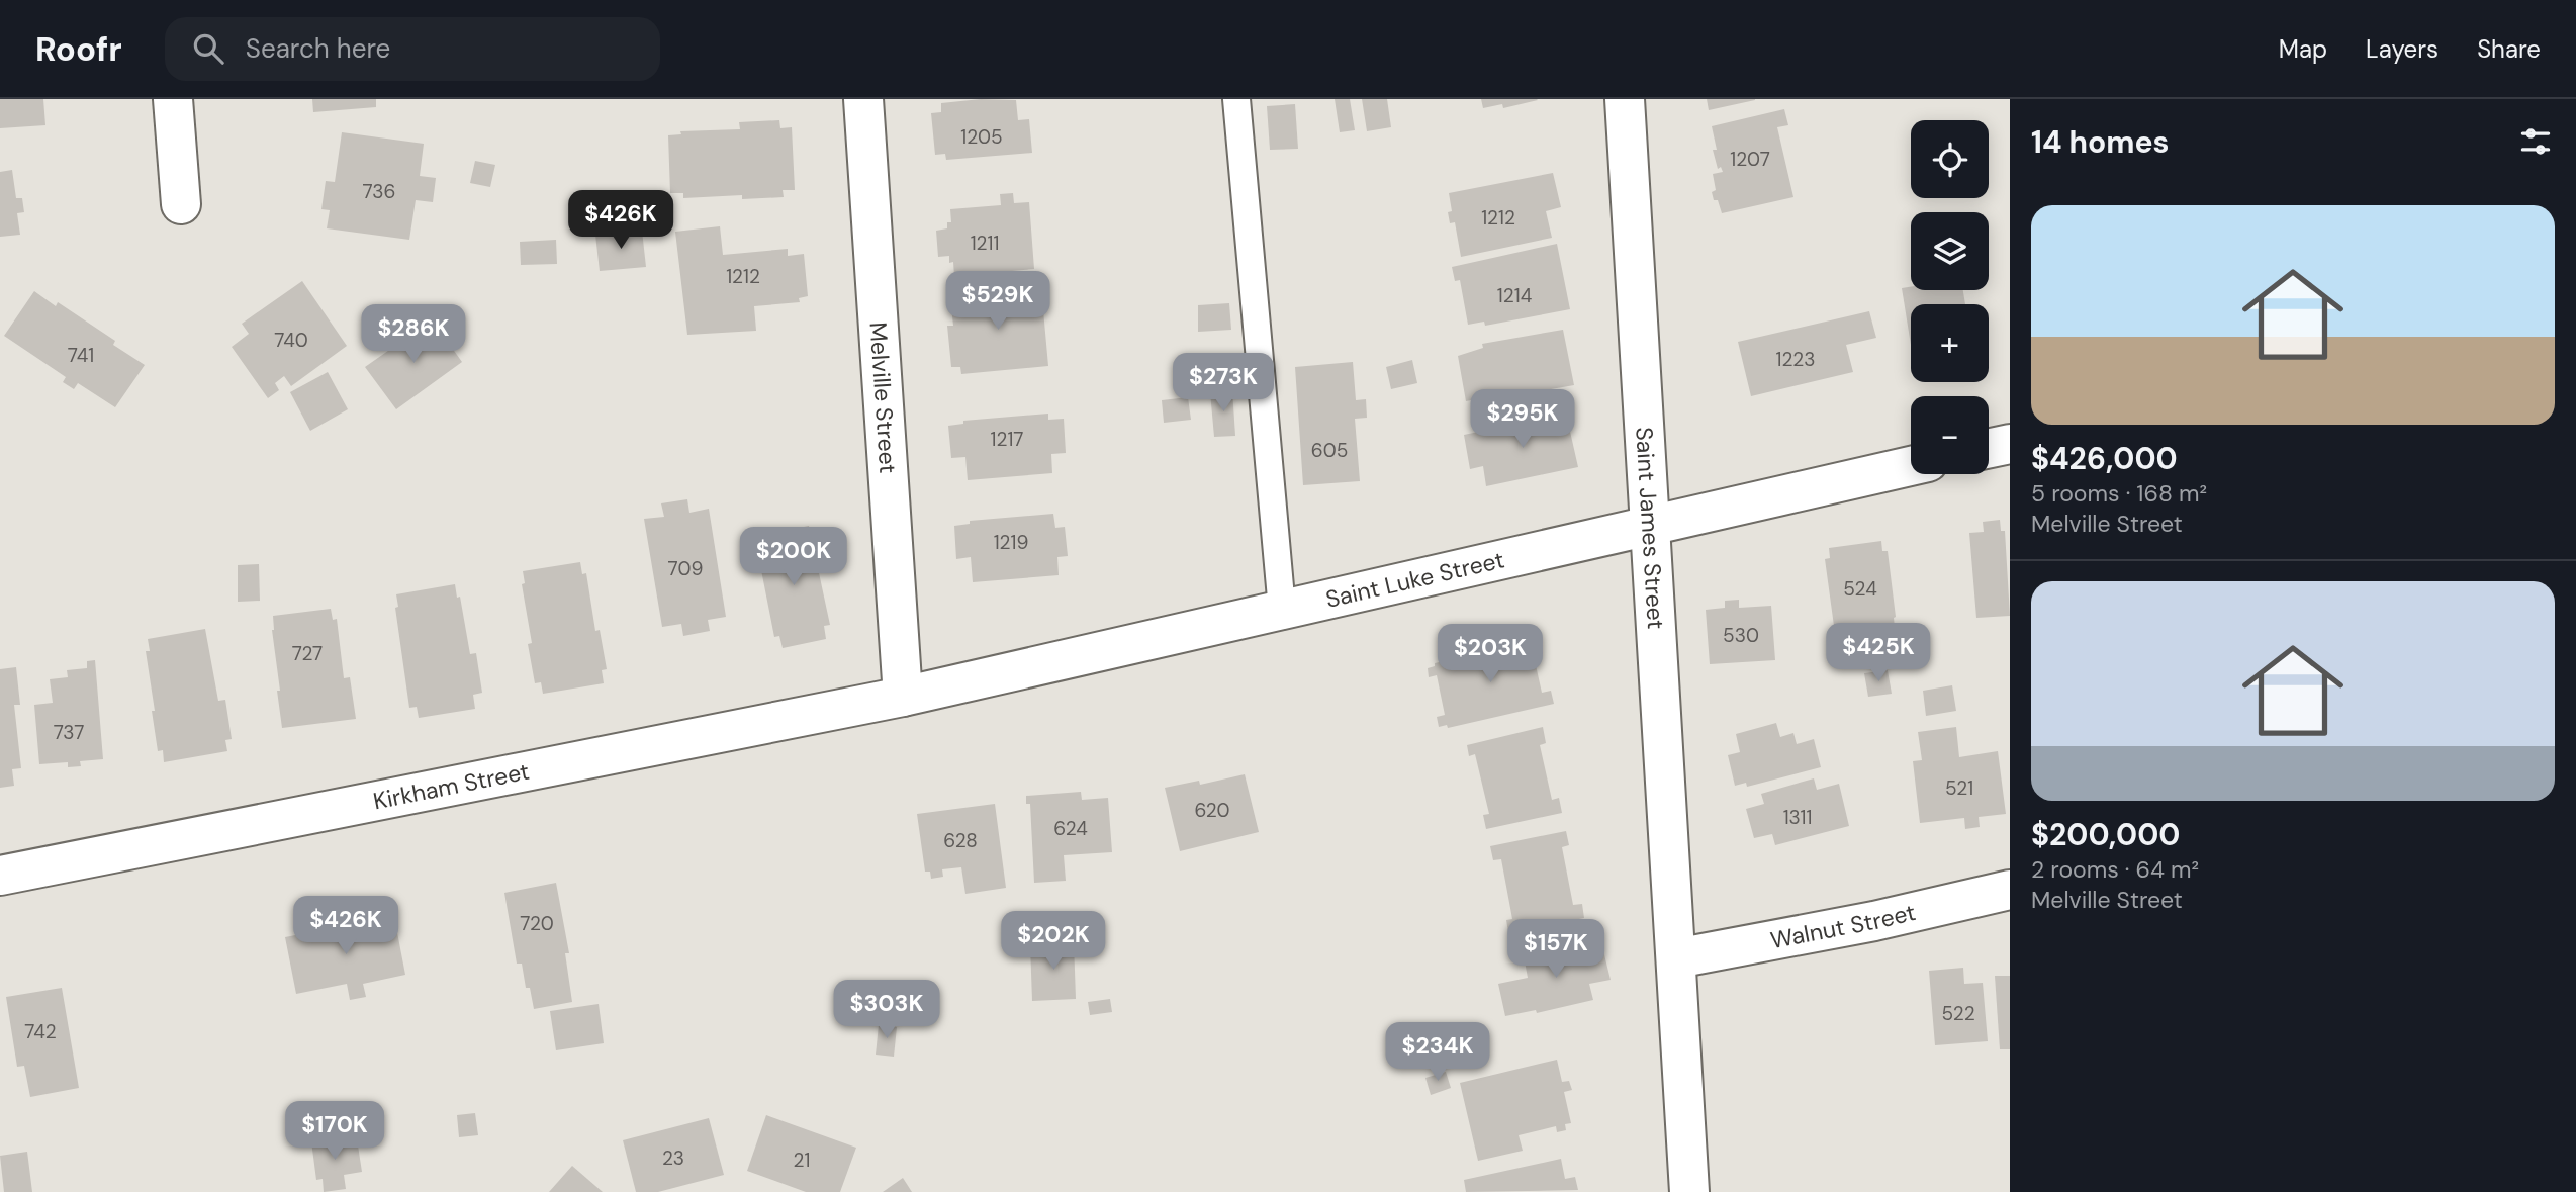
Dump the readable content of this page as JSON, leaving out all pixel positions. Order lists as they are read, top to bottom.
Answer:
{
  "streets": {
    "street": [
      "Melville Street",
      "Saint James Street",
      "Saint Luke Street",
      "Kirkham Street",
      "Walnut Street"
    ]
  },
  "crossings": [
    ["Melville Street", "Saint Luke Street"],
    ["Melville Street", "Kirkham Street"],
    ["Saint James Street", "Saint Luke Street"],
    ["Saint James Street", "Walnut Street"],
    ["Saint Luke Street", "Kirkham Street"]
  ],
  "house_numbers": [
    "1205",
    "1207",
    "736",
    "1212",
    "1211",
    "1212",
    "1214",
    "740",
    "741",
    "1223",
    "1217",
    "605",
    "1219",
    "709",
    "524",
    "530",
    "727",
    "737",
    "521",
    "620",
    "1311",
    "624",
    "628",
    "720",
    "522",
    "742",
    "23",
    "21"
  ],
  "page": {
    "header": "Roofr",
    "search": "Search here",
    "nav": ["Map", "Layers", "Share"],
    "heading": "14 homes",
    "map_buttons": ["+", "−"],
    "list": [
      {
        "name": "$426,000",
        "note": "5 rooms · 168 m² · Melville Street"
      },
      {
        "name": "$200,000",
        "note": "2 rooms · 64 m² · Melville Street"
      }
    ],
    "price": [
      "$426K",
      "$529K",
      "$286K",
      "$273K",
      "$295K",
      "$200K",
      "$425K",
      "$203K",
      "$426K",
      "$202K",
      "$157K",
      "$303K",
      "$234K",
      "$170K"
    ]
  }
}
